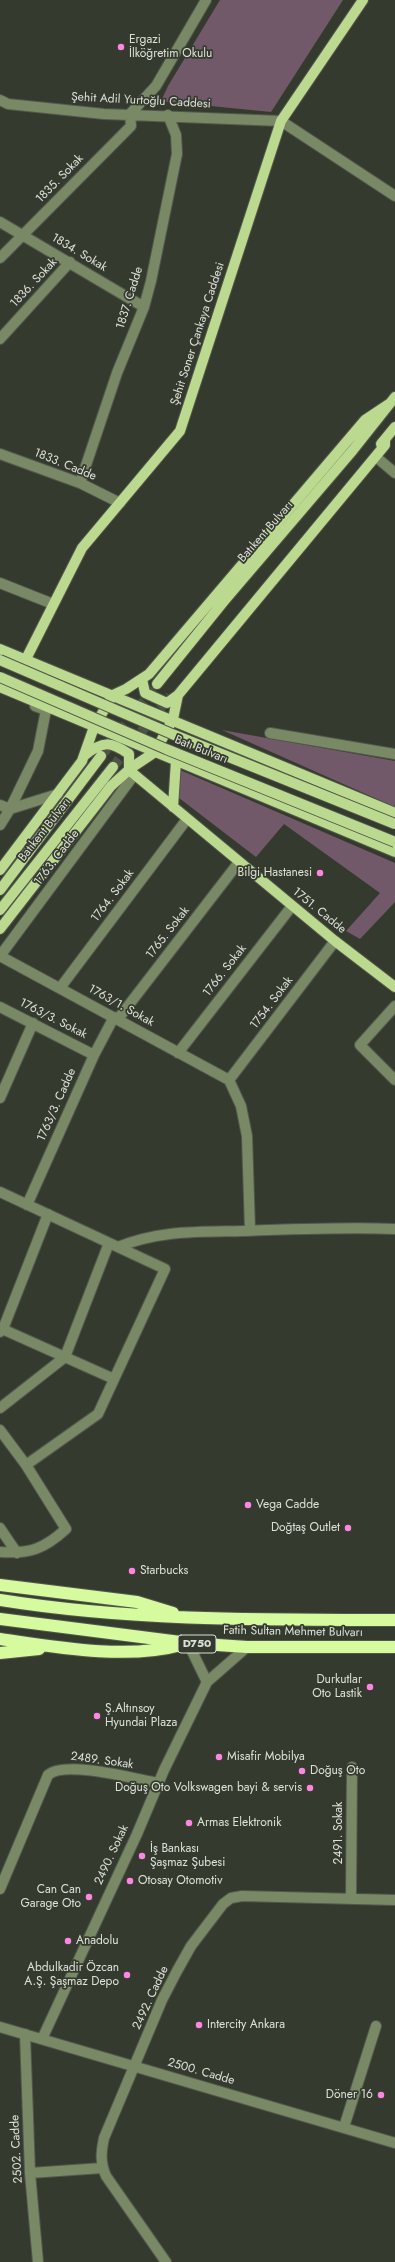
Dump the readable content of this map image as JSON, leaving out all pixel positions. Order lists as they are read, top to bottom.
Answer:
{
  "streets": {
    "highway": ["Fatih Sultan Mehmet Bulvarı", "D750"],
    "main road": [
      "Şehit Soner Çankaya Caddesi",
      "Batıkent Bulvarı",
      "Batı Bulvarı",
      "1751. Cadde"
    ],
    "street": [
      "Şehit Adil Yurtoğlu Caddesi",
      "1835. Sokak",
      "1834. Sokak",
      "1836. Sokak",
      "1837. Cadde",
      "1833. Cadde",
      "1763. Cadde",
      "1764. Sokak",
      "1765. Sokak",
      "1766. Sokak",
      "1754. Sokak",
      "1763/1. Sokak",
      "1763/3. Sokak",
      "1763/3. Cadde",
      "2489. Sokak",
      "2491. Sokak",
      "2490. Sokak",
      "2492. Cadde",
      "2500. Cadde",
      "2502. Cadde"
    ]
  },
  "crossings": [
    ["Şehit Adil Yurtoğlu Caddesi", "1835. Sokak"],
    ["Şehit Adil Yurtoğlu Caddesi", "1837. Cadde"],
    ["Şehit Adil Yurtoğlu Caddesi", "Şehit Soner Çankaya Caddesi"],
    ["1835. Sokak", "1834. Sokak"],
    ["1834. Sokak", "1836. Sokak"],
    ["1834. Sokak", "1837. Cadde"],
    ["1837. Cadde", "1833. Cadde"],
    ["Şehit Soner Çankaya Caddesi", "1833. Cadde"],
    ["1763. Cadde", "1751. Cadde"],
    ["1763. Cadde", "1763/1. Sokak"],
    ["1764. Sokak", "1751. Cadde"],
    ["1764. Sokak", "1763/1. Sokak"],
    ["1751. Cadde", "1765. Sokak"],
    ["1751. Cadde", "1766. Sokak"],
    ["1751. Cadde", "1754. Sokak"],
    ["1765. Sokak", "1763/1. Sokak"],
    ["1765. Sokak", "1763/3. Cadde"],
    ["1766. Sokak", "1763/1. Sokak"],
    ["1754. Sokak", "1763/1. Sokak"],
    ["1763/1. Sokak", "1763/3. Cadde"],
    ["1763/3. Sokak", "1763/3. Cadde"],
    ["Fatih Sultan Mehmet Bulvarı", "D750"],
    ["Fatih Sultan Mehmet Bulvarı", "2490. Sokak"],
    ["2489. Sokak", "2490. Sokak"],
    ["2491. Sokak", "2492. Cadde"],
    ["2490. Sokak", "2500. Cadde"],
    ["2492. Cadde", "2500. Cadde"],
    ["2500. Cadde", "2502. Cadde"]
  ],
  "places": [
    "Ergazi İlköğretim Okulu",
    "Bilgi Hastanesi",
    "Vega Cadde",
    "Doğtaş Outlet",
    "Starbucks",
    "Durkutlar Oto Lastik",
    "Ş.Altınsoy Hyundai Plaza",
    "Misafir Mobilya",
    "Doğuş Oto",
    "Doğuş Oto Volkswagen bayi & servis",
    "Armas Elektronik",
    "İş Bankası Şaşmaz Şubesi",
    "Otosay Otomotiv",
    "Can Can Garage Oto",
    "Anadolu",
    "Abdulkadir Özcan A.Ş. Şaşmaz Depo",
    "Intercity Ankara",
    "Döner 16"
  ]
}
